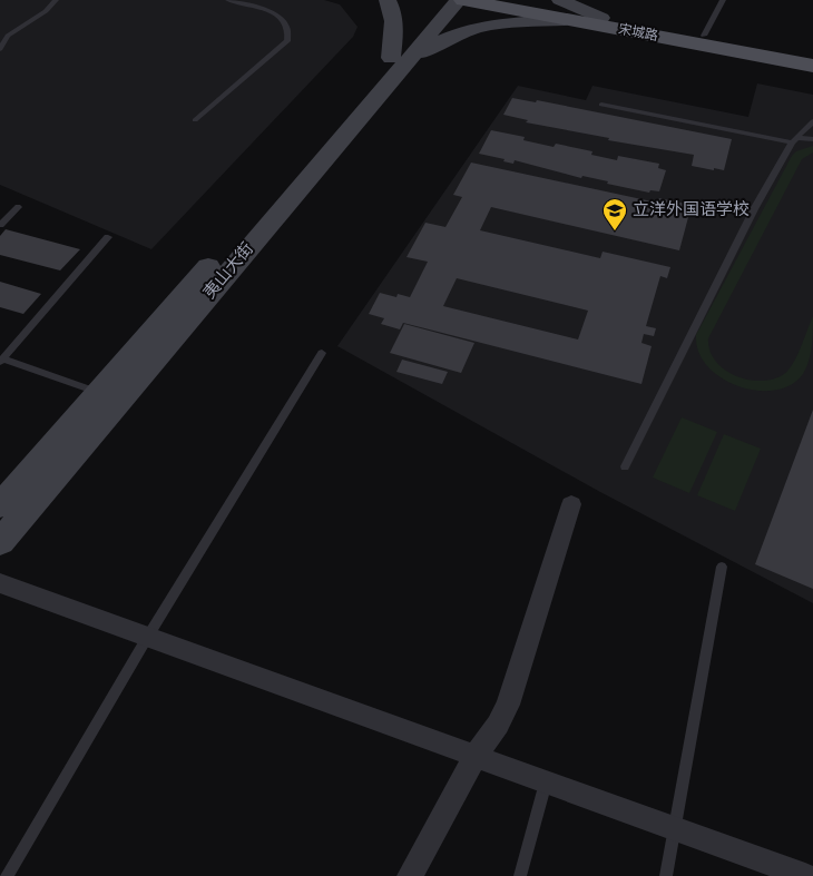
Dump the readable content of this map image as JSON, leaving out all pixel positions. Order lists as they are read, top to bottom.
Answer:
{
  "streets": {
    "main road": ["宋城路", "夷山大街"]
  },
  "crossings": [
    ["宋城路", "夷山大街"]
  ],
  "places": {
    "school or university": ["立洋外国语学校"]
  }
}
